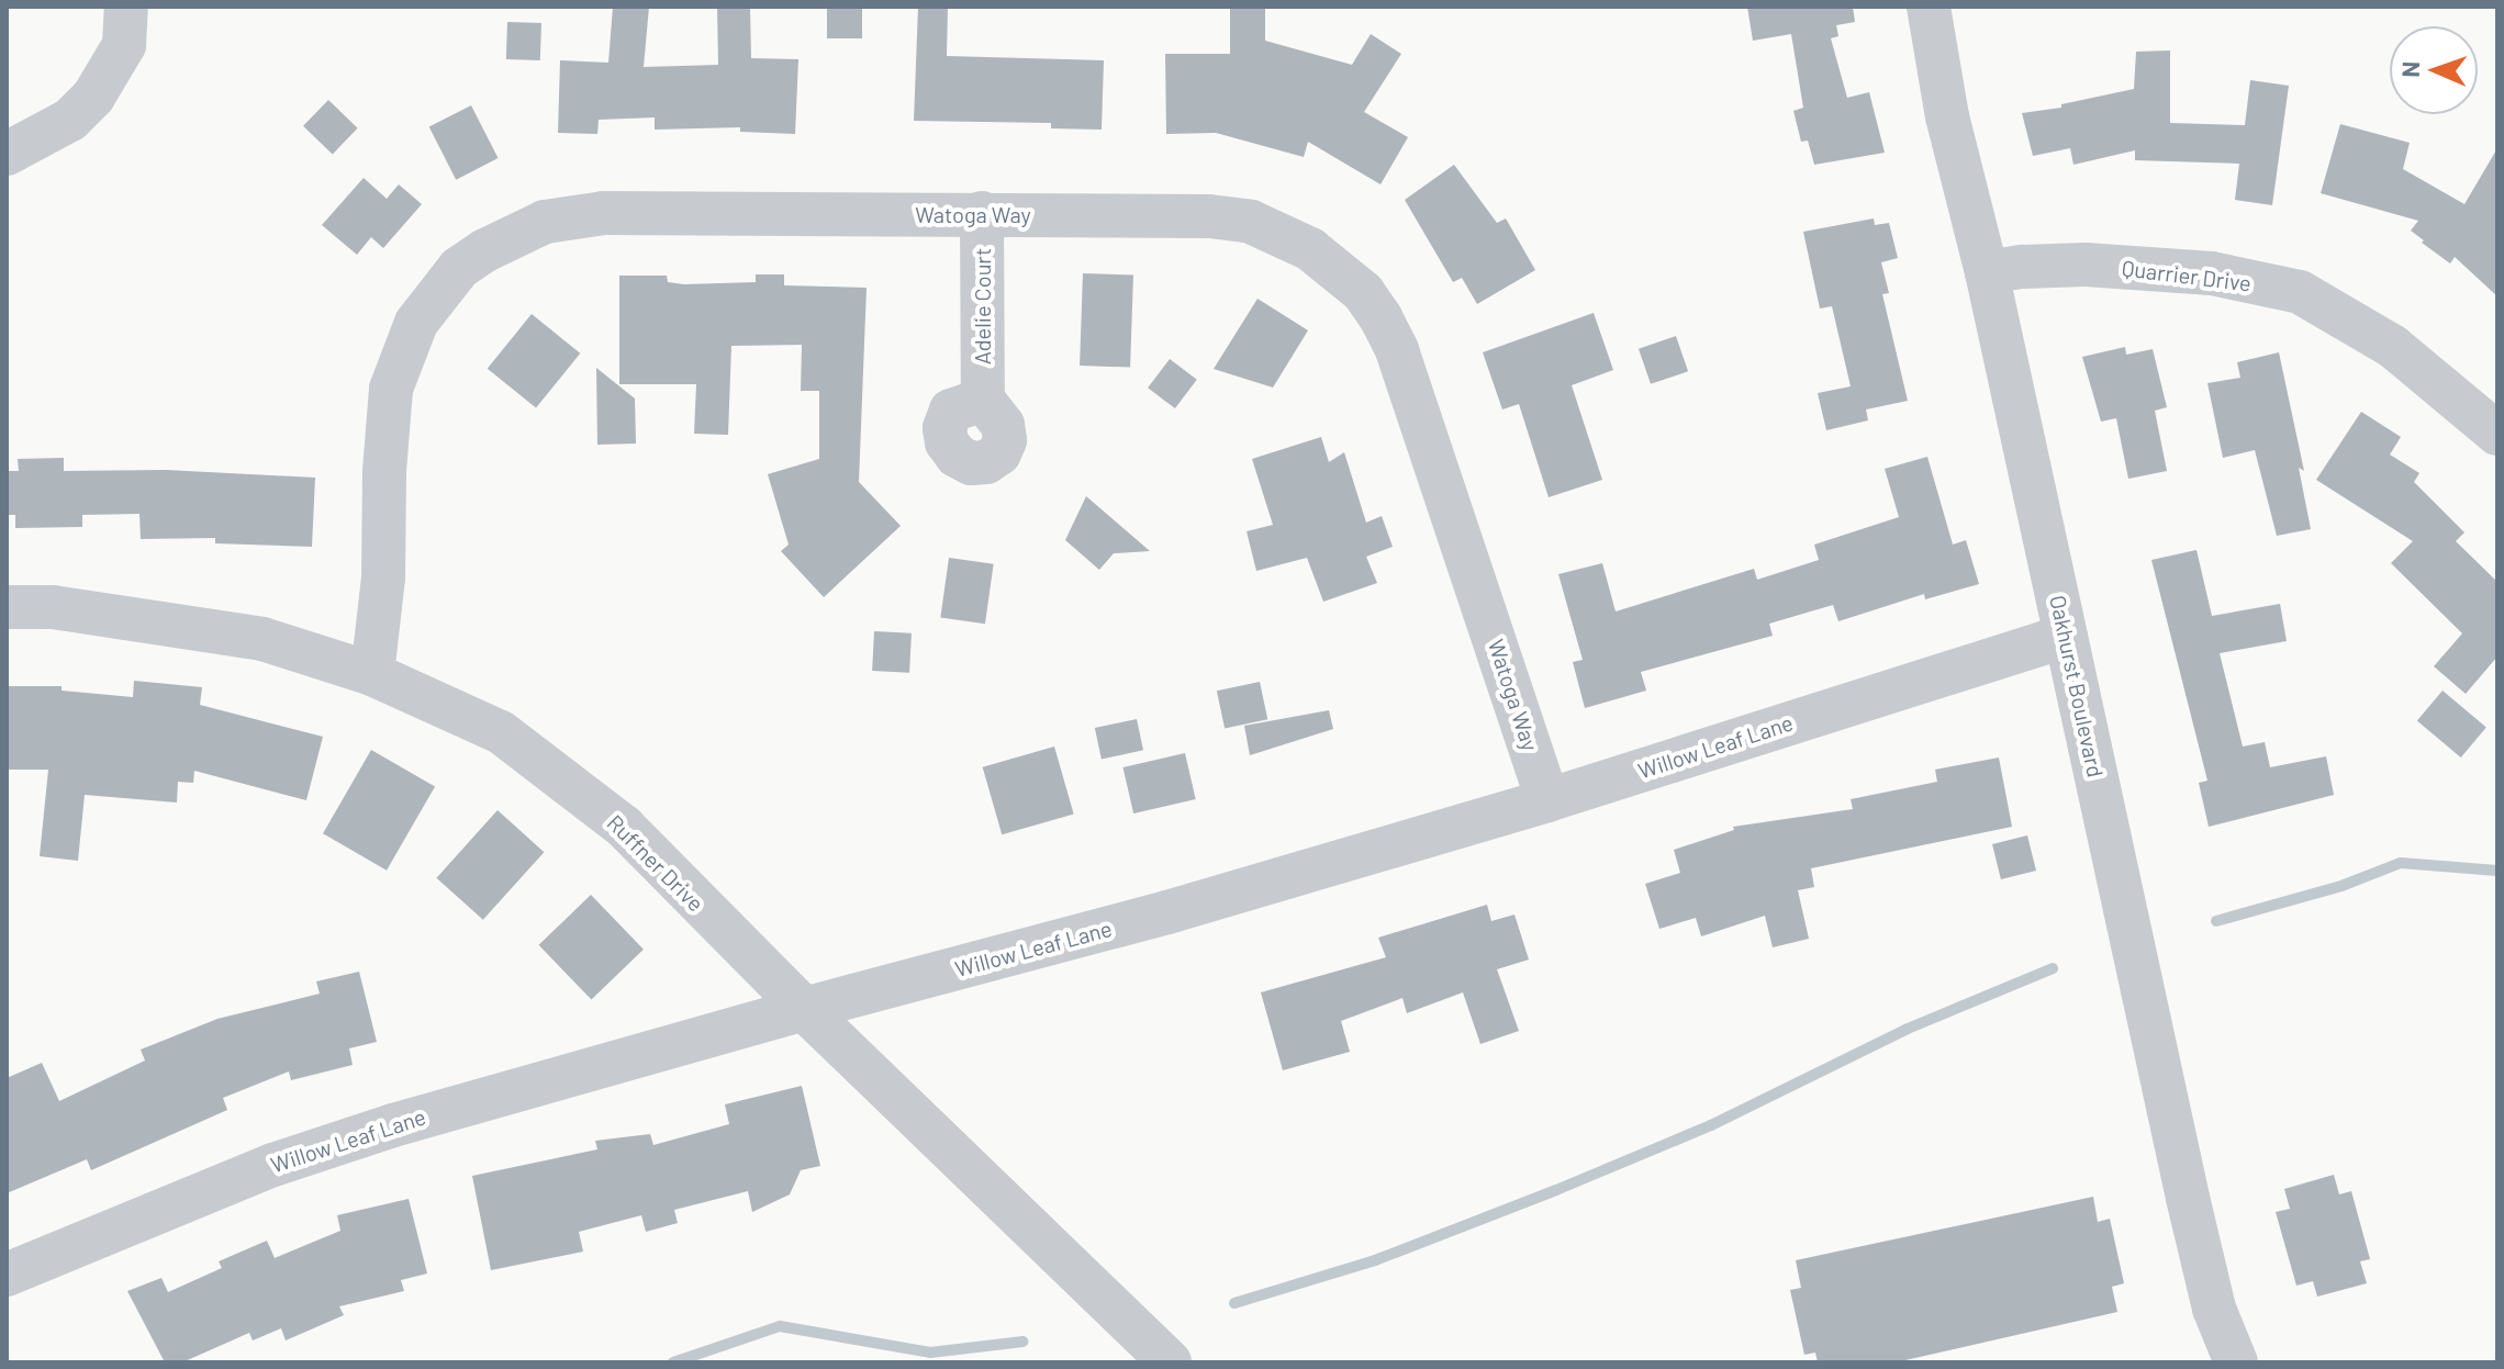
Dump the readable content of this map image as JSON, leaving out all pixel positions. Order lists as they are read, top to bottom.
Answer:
{
  "streets": {
    "street": [
      "Watoga Way",
      "Quarrier Drive",
      "Adelie Court",
      "Oakhurst Boulevard",
      "Willow Leaf Lane",
      "Ruffner Drive"
    ]
  },
  "crossings": [
    ["Watoga Way", "Adelie Court"],
    ["Watoga Way", "Willow Leaf Lane"],
    ["Watoga Way", "Ruffner Drive"],
    ["Quarrier Drive", "Oakhurst Boulevard"],
    ["Oakhurst Boulevard", "Willow Leaf Lane"],
    ["Willow Leaf Lane", "Ruffner Drive"]
  ],
  "north": "left"
}
